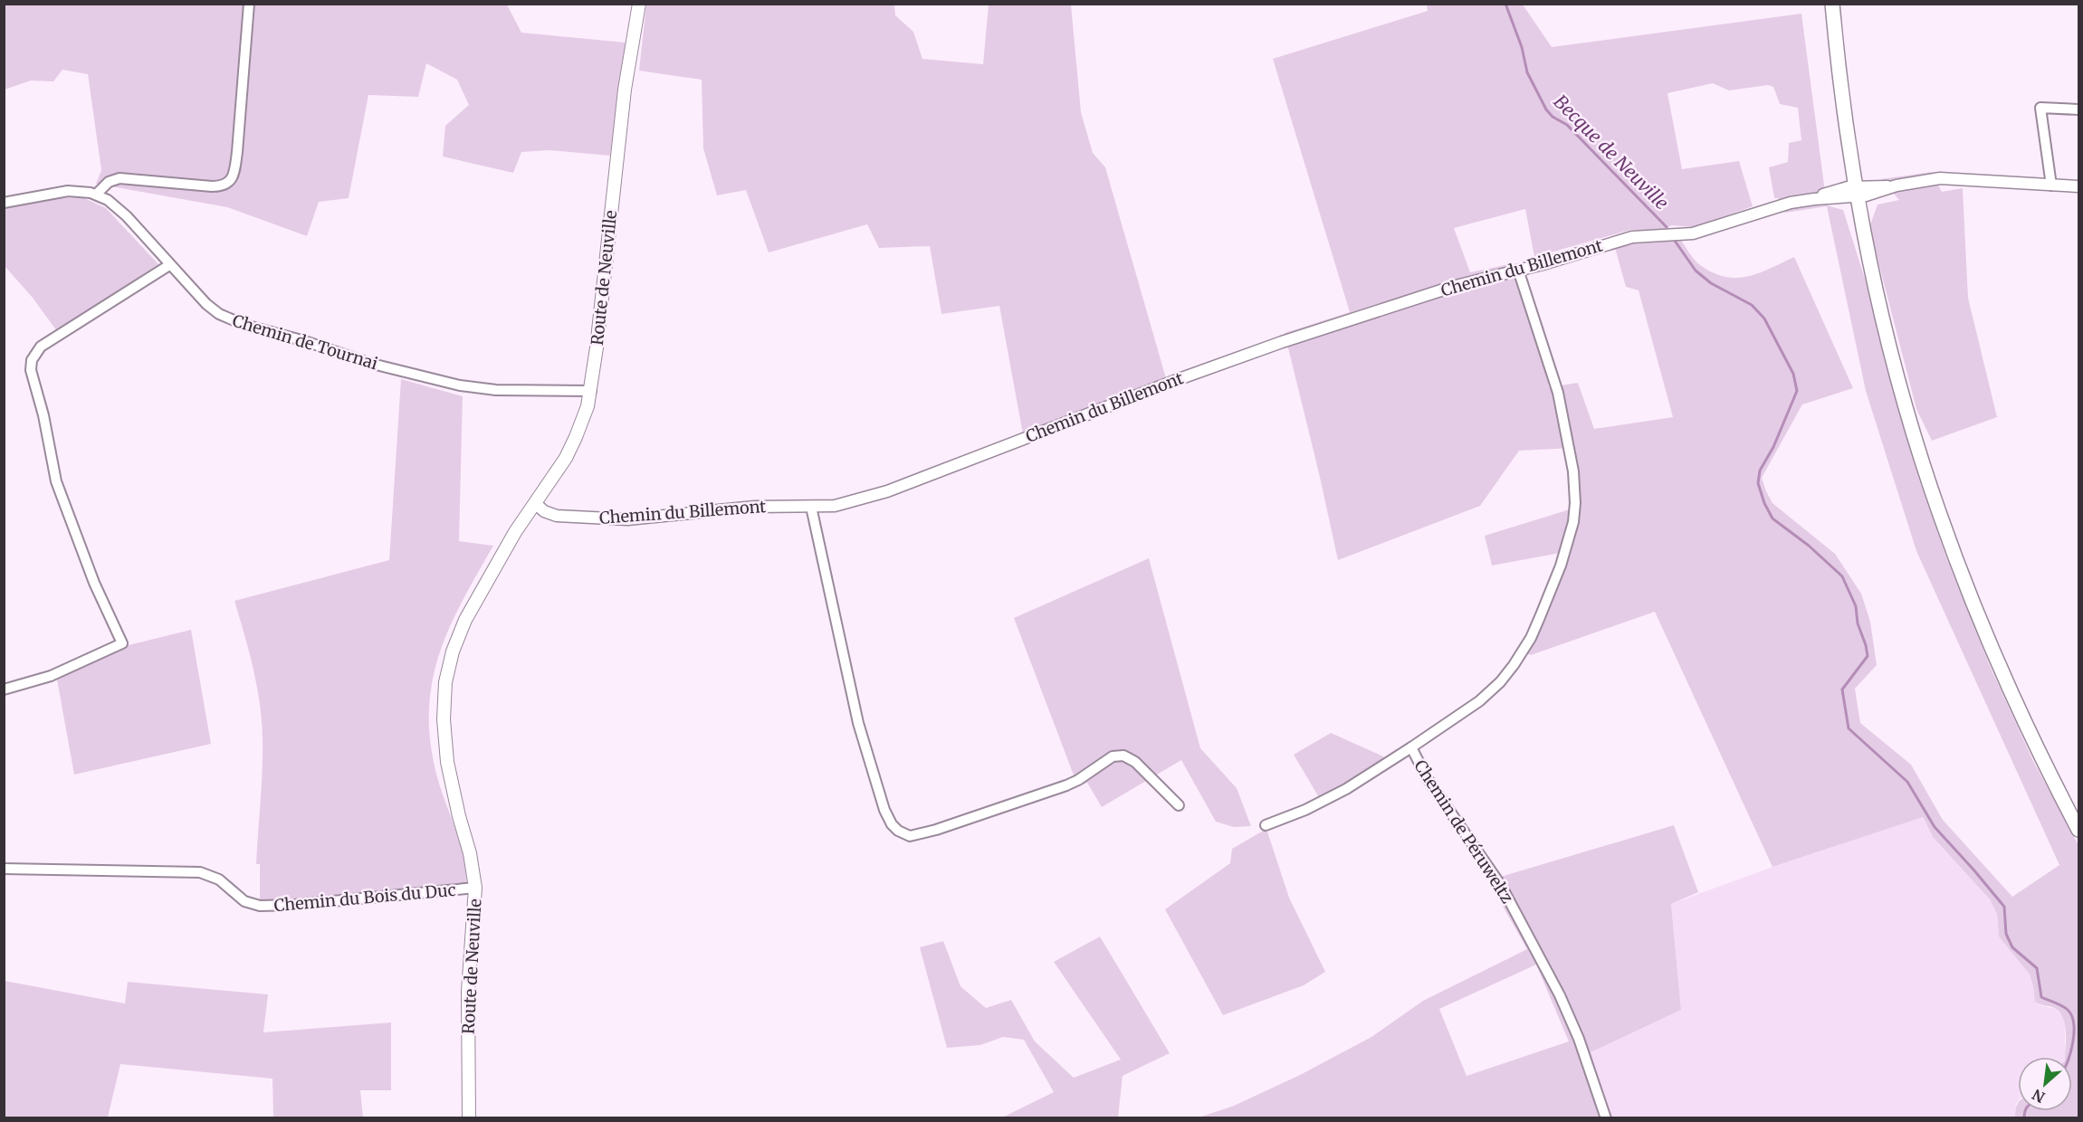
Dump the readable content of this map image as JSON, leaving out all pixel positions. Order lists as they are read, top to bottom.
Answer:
{
  "streets": {
    "main road": ["Route de Neuville"],
    "street": [
      "Chemin du Billemont",
      "Chemin de Tournai",
      "Chemin de Péruweltz",
      "Chemin du Bois du Duc"
    ]
  },
  "crossings": [
    ["Chemin du Billemont", "Route de Neuville"],
    ["Chemin du Billemont", "Chemin de Péruweltz"],
    ["Route de Neuville", "Chemin de Tournai"],
    ["Route de Neuville", "Chemin du Bois du Duc"]
  ],
  "water": ["Becque de Neuville"],
  "north": "bottom left"
}
